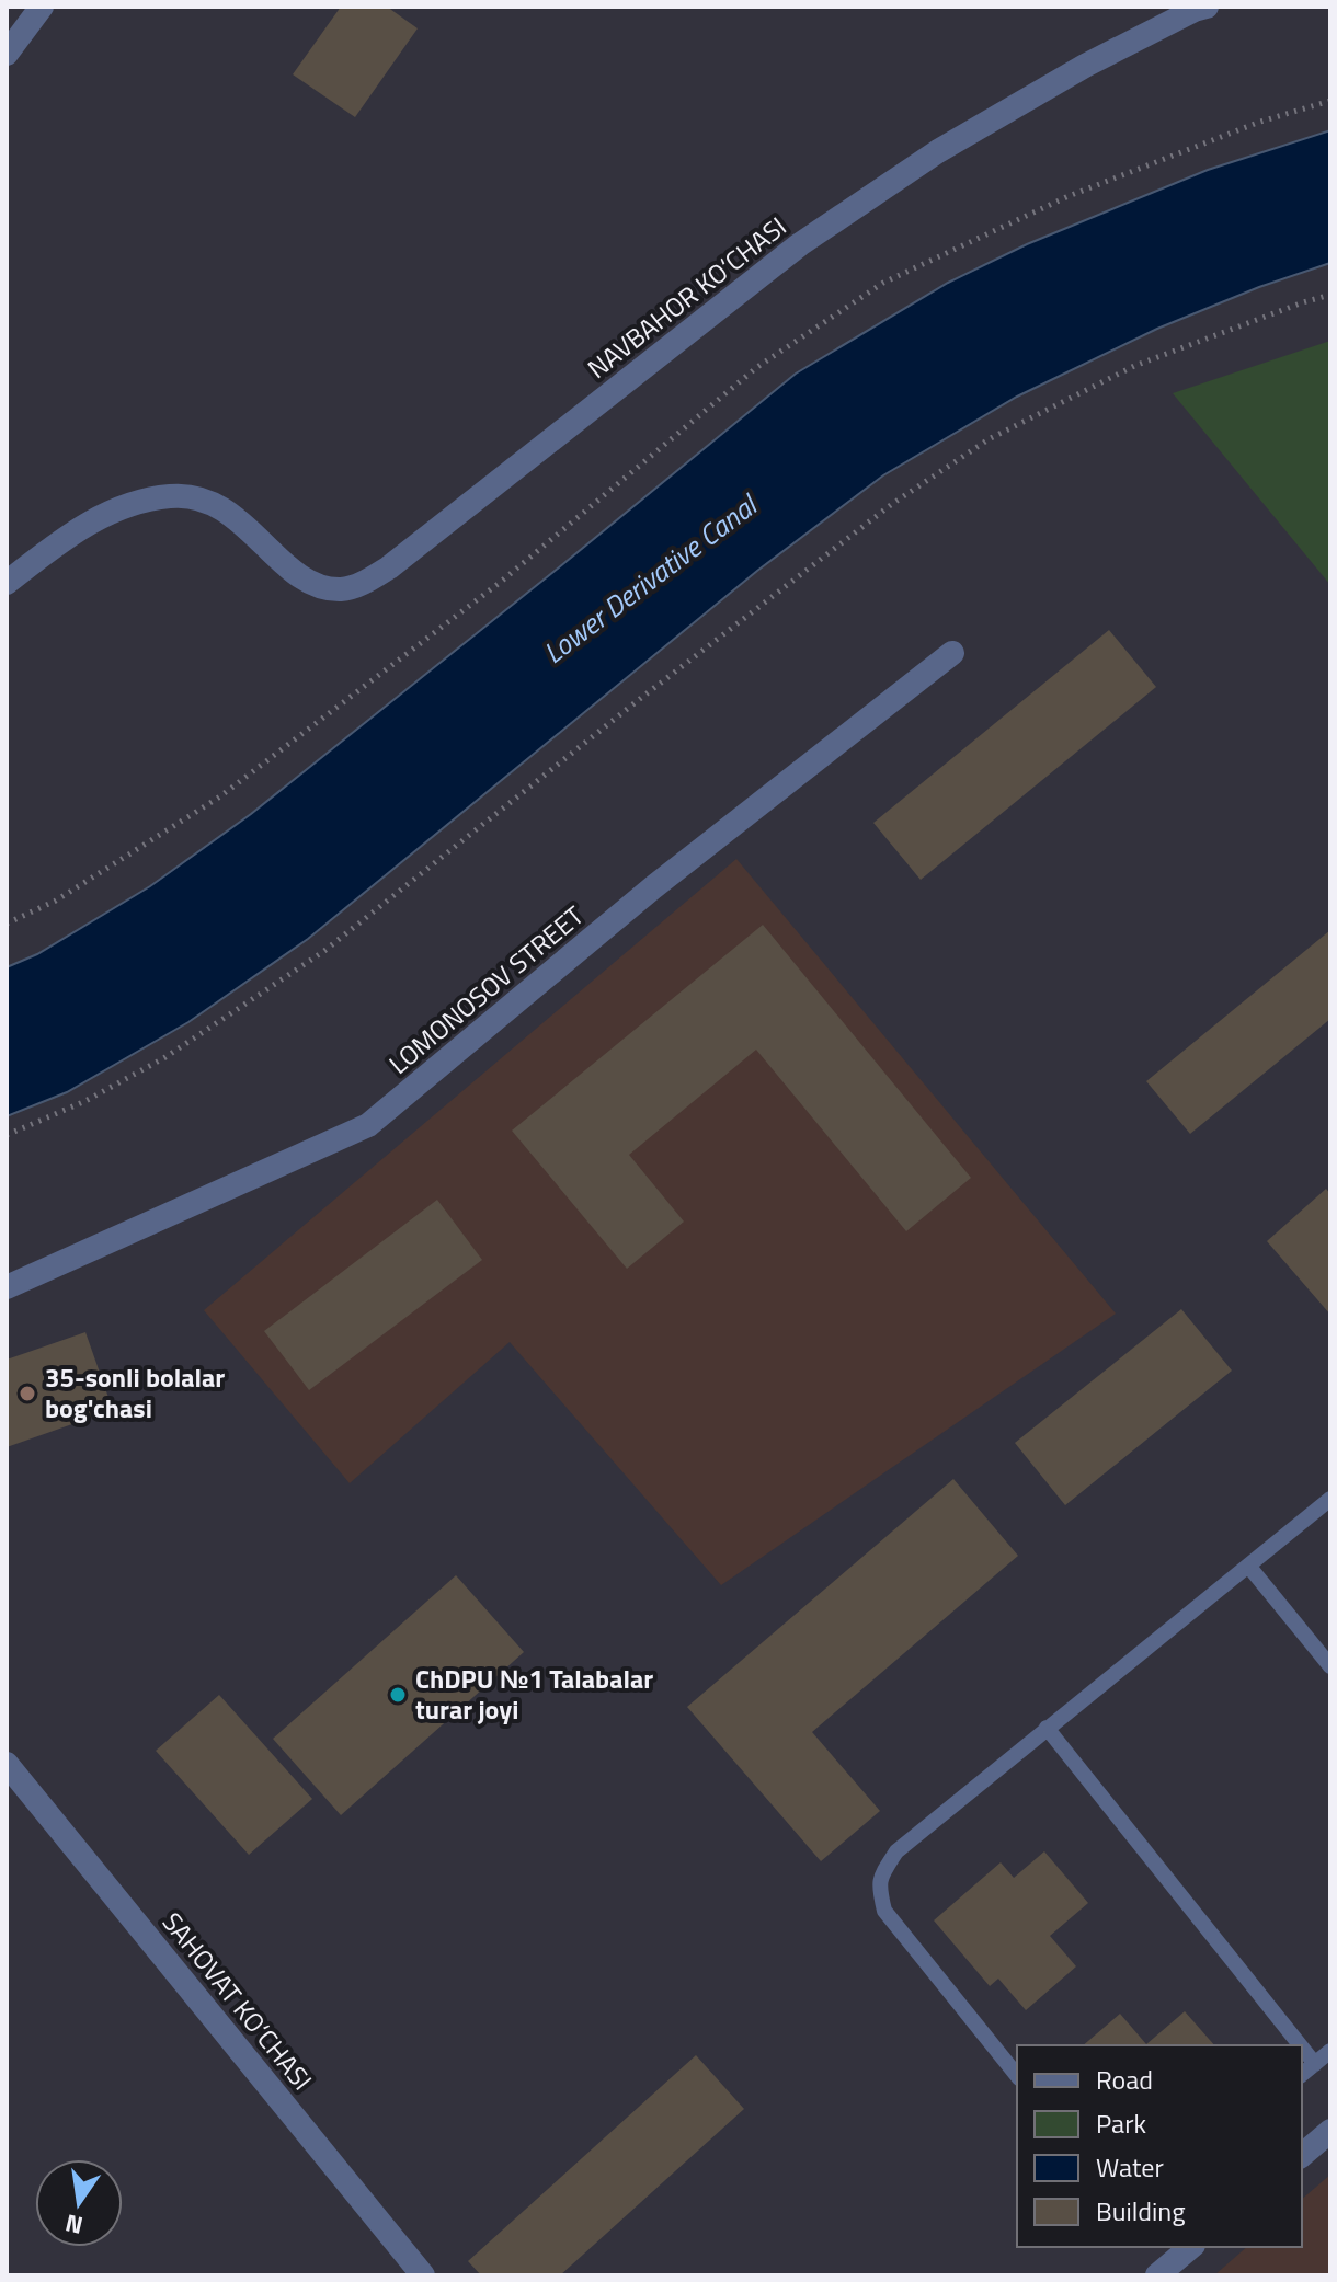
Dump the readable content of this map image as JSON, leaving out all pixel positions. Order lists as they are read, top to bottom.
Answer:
{
  "streets": {
    "street": ["NAVBAHOR KO‘CHASI", "LOMONOSOV STREET", "SAHOVAT KO‘CHASI"]
  },
  "water": ["Lower Derivative Canal"],
  "places": ["35-sonli bolalar bog'chasi", "ChDPU №1 Talabalar turar joyi"],
  "legend": [
    "Road",
    "Park",
    "Water",
    "Building"
  ],
  "north": "bottom"
}
